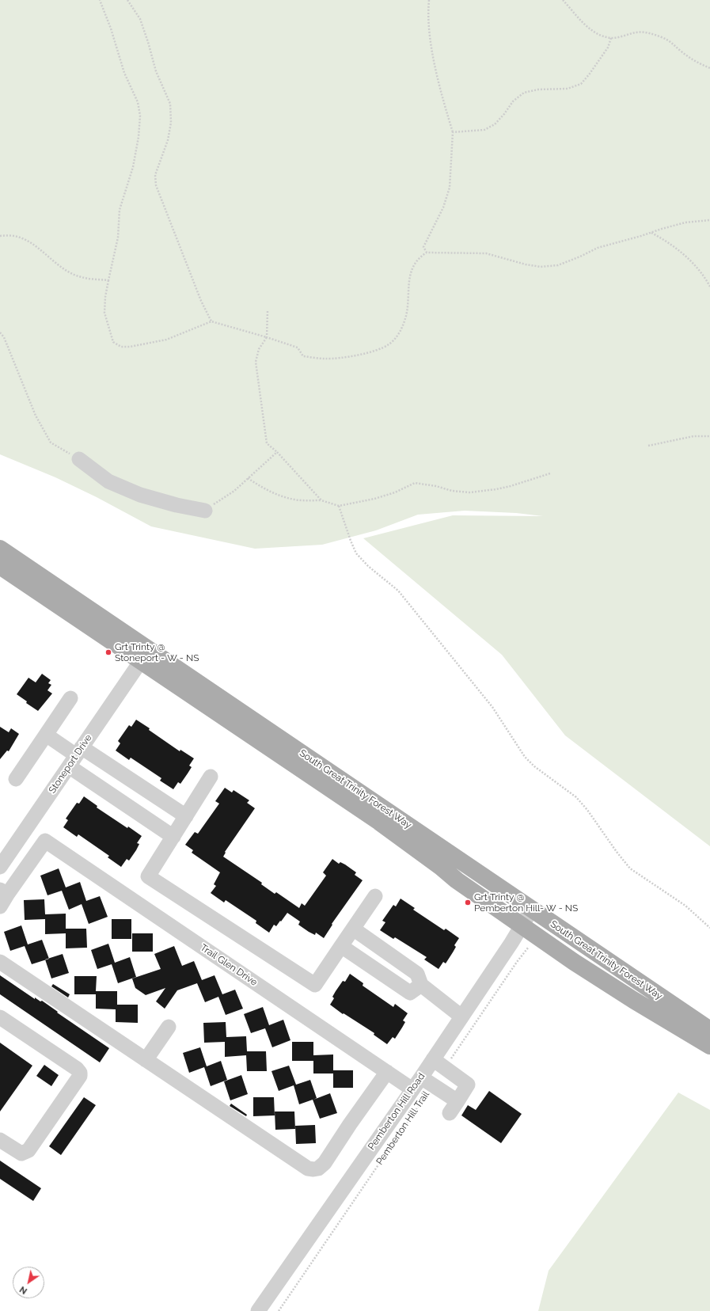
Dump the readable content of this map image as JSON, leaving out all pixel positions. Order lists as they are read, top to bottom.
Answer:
{
  "streets": {
    "main road": ["South Great Trinity Forest Way"],
    "street": ["Stoneport Drive", "Trail Glen Drive", "Pemberton Hill Road"],
    "path": ["Pemberton Hill Trail"]
  },
  "crossings": [
    ["Stoneport Drive", "South Great Trinity Forest Way"],
    ["Stoneport Drive", "Trail Glen Drive"],
    ["South Great Trinity Forest Way", "Pemberton Hill Road"],
    ["Trail Glen Drive", "Pemberton Hill Road"],
    ["Trail Glen Drive", "Pemberton Hill Trail"],
    ["Pemberton Hill Road", "Pemberton Hill Trail"]
  ],
  "places": ["Grt Trinty @ Stoneport - W - NS", "Grt Trinty @ Pemberton Hill- W - NS"],
  "north": "bottom left"
}
